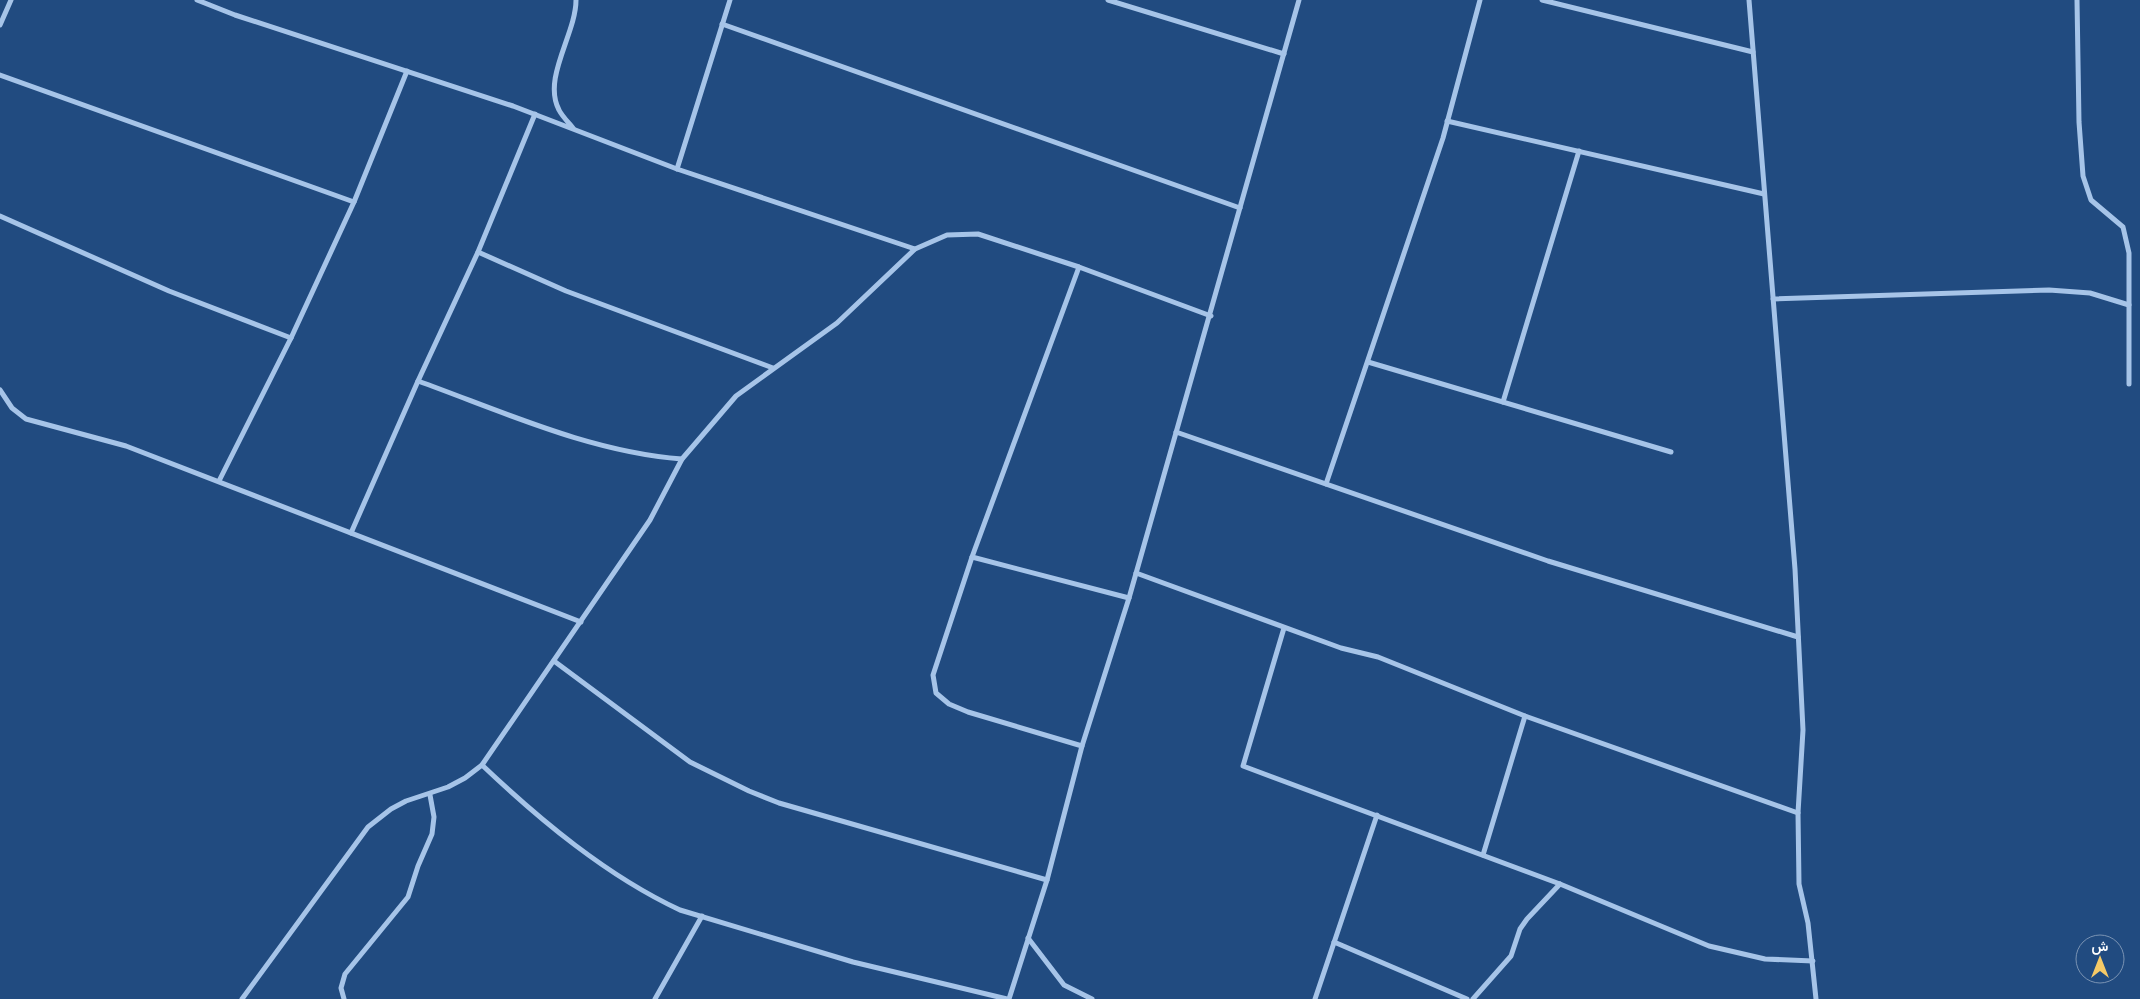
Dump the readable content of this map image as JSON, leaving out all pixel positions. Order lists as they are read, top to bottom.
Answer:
{
  "north": "top"
}
